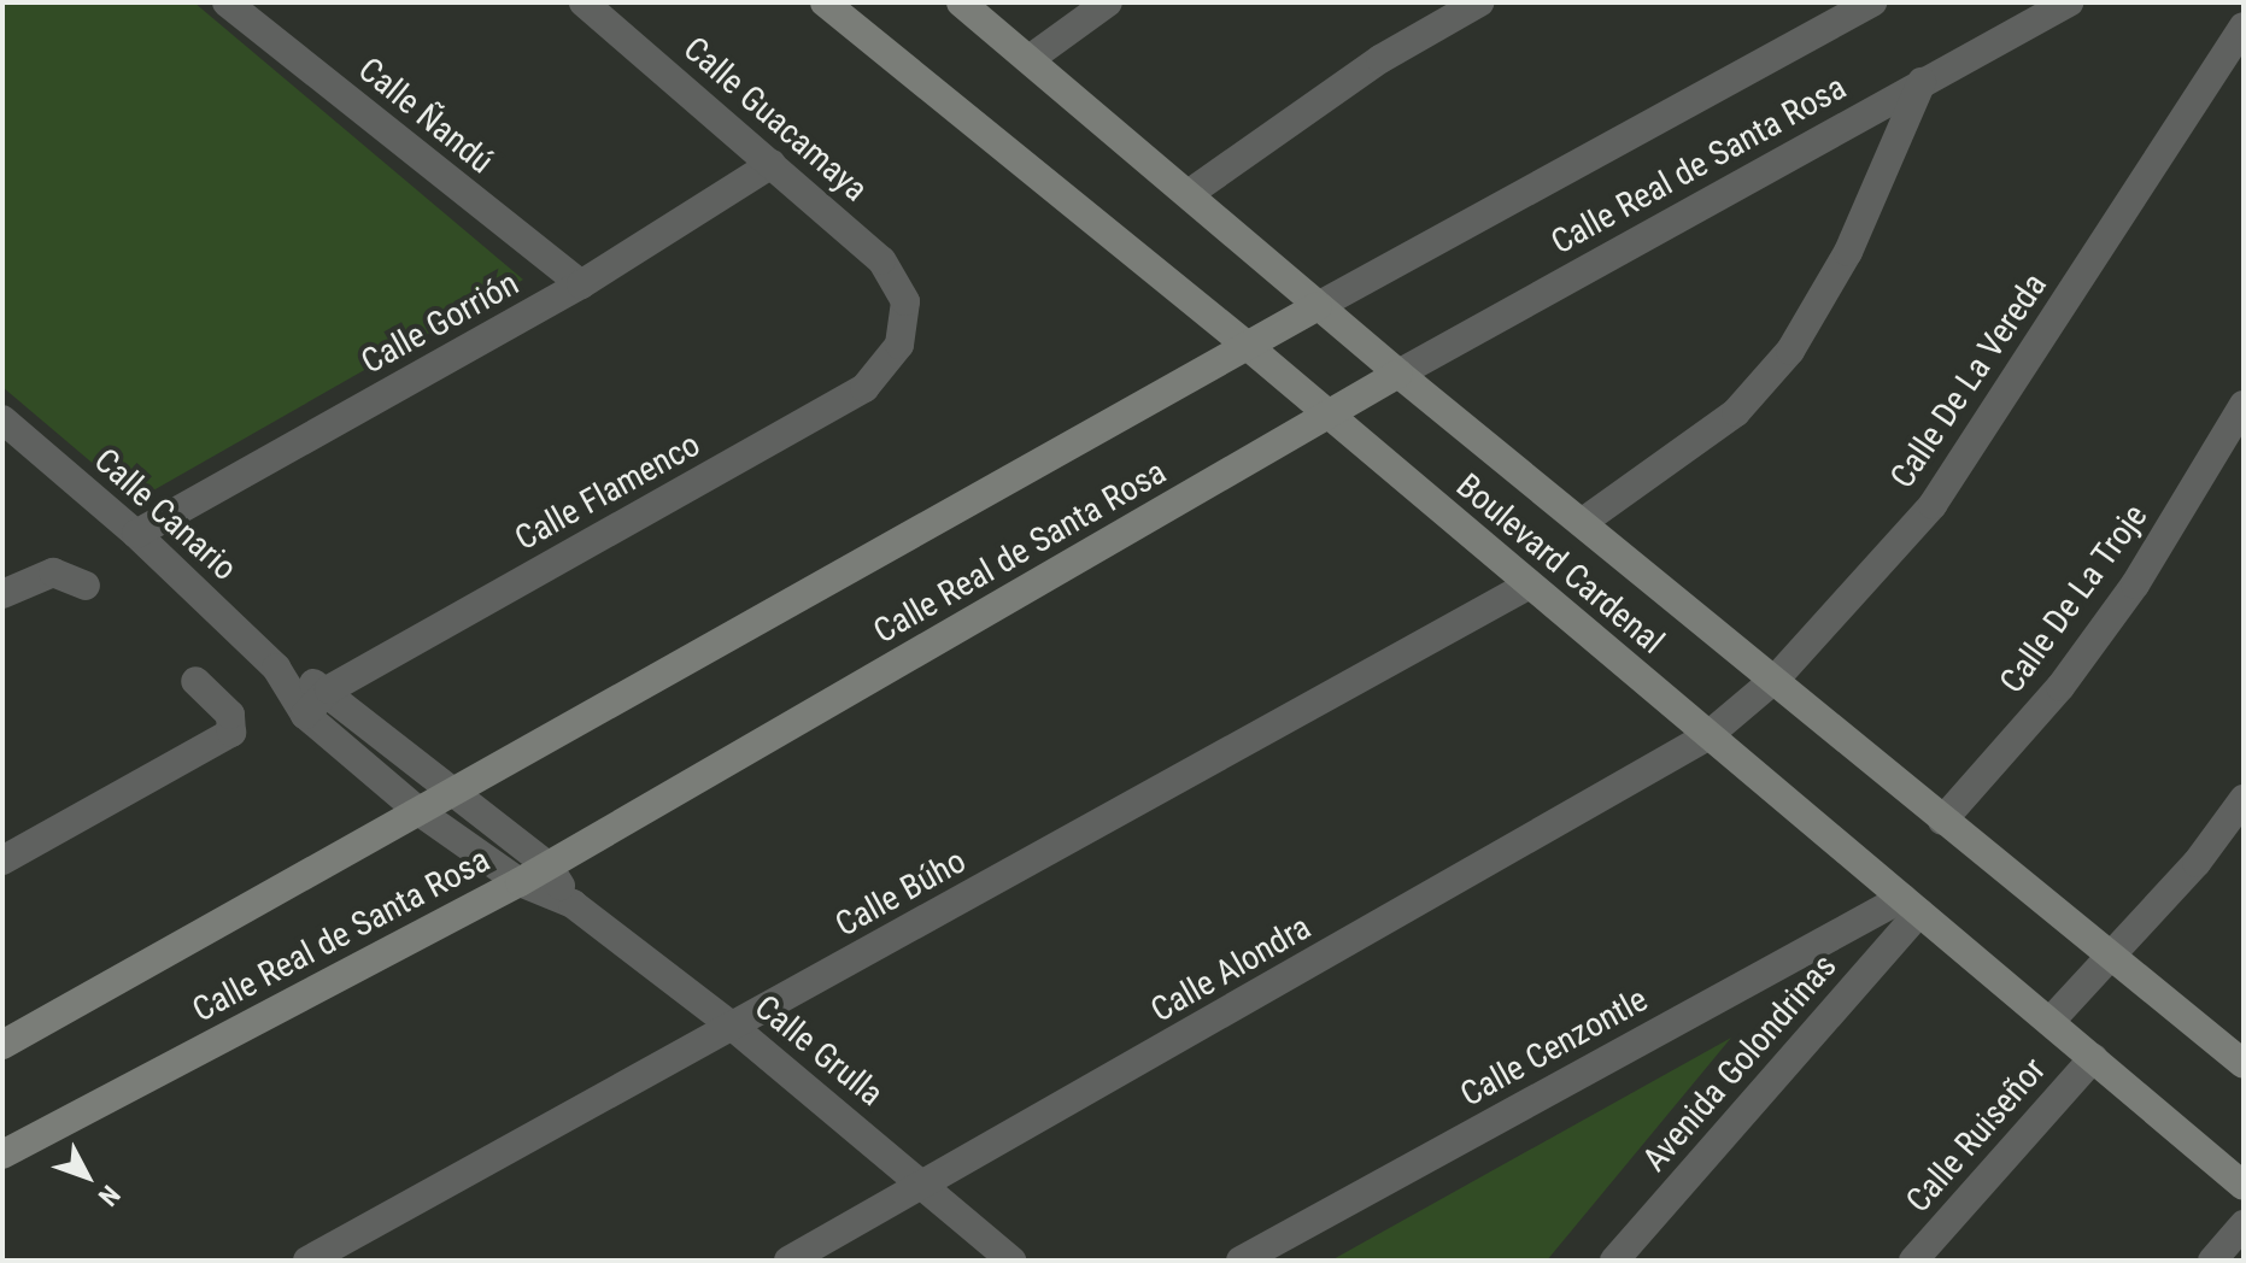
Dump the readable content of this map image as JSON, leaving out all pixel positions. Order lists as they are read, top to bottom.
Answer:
{
  "streets": {
    "street": [
      "Calle Ñandú",
      "Calle Guacamaya",
      "Calle Real de Santa Rosa",
      "Calle Gorrión",
      "Calle De La Vereda",
      "Calle Flamenco",
      "Calle Canario",
      "Boulevard Cardenal",
      "Calle De La Troje",
      "Calle Búho",
      "Calle Alondra",
      "Calle Cenzontle",
      "Calle Grulla",
      "Avenida Golondrinas",
      "Calle Ruiseñor"
    ]
  },
  "crossings": [
    ["Calle Ñandú", "Calle Gorrión"],
    ["Calle Guacamaya", "Calle Gorrión"],
    ["Calle Guacamaya", "Calle Flamenco"],
    ["Calle Real de Santa Rosa", "Calle Canario"],
    ["Calle Real de Santa Rosa", "Boulevard Cardenal"],
    ["Calle Real de Santa Rosa", "Calle Grulla"],
    ["Calle Gorrión", "Calle Canario"],
    ["Calle De La Vereda", "Boulevard Cardenal"],
    ["Calle De La Vereda", "Calle Alondra"],
    ["Calle Flamenco", "Calle Canario"],
    ["Calle Canario", "Calle Grulla"],
    ["Boulevard Cardenal", "Calle De La Troje"],
    ["Boulevard Cardenal", "Calle Búho"],
    ["Boulevard Cardenal", "Calle Alondra"],
    ["Boulevard Cardenal", "Calle Cenzontle"],
    ["Boulevard Cardenal", "Avenida Golondrinas"],
    ["Boulevard Cardenal", "Calle Ruiseñor"],
    ["Calle Búho", "Calle Grulla"],
    ["Calle Alondra", "Calle Grulla"],
    ["Calle Cenzontle", "Avenida Golondrinas"]
  ],
  "north": "bottom right"
}
